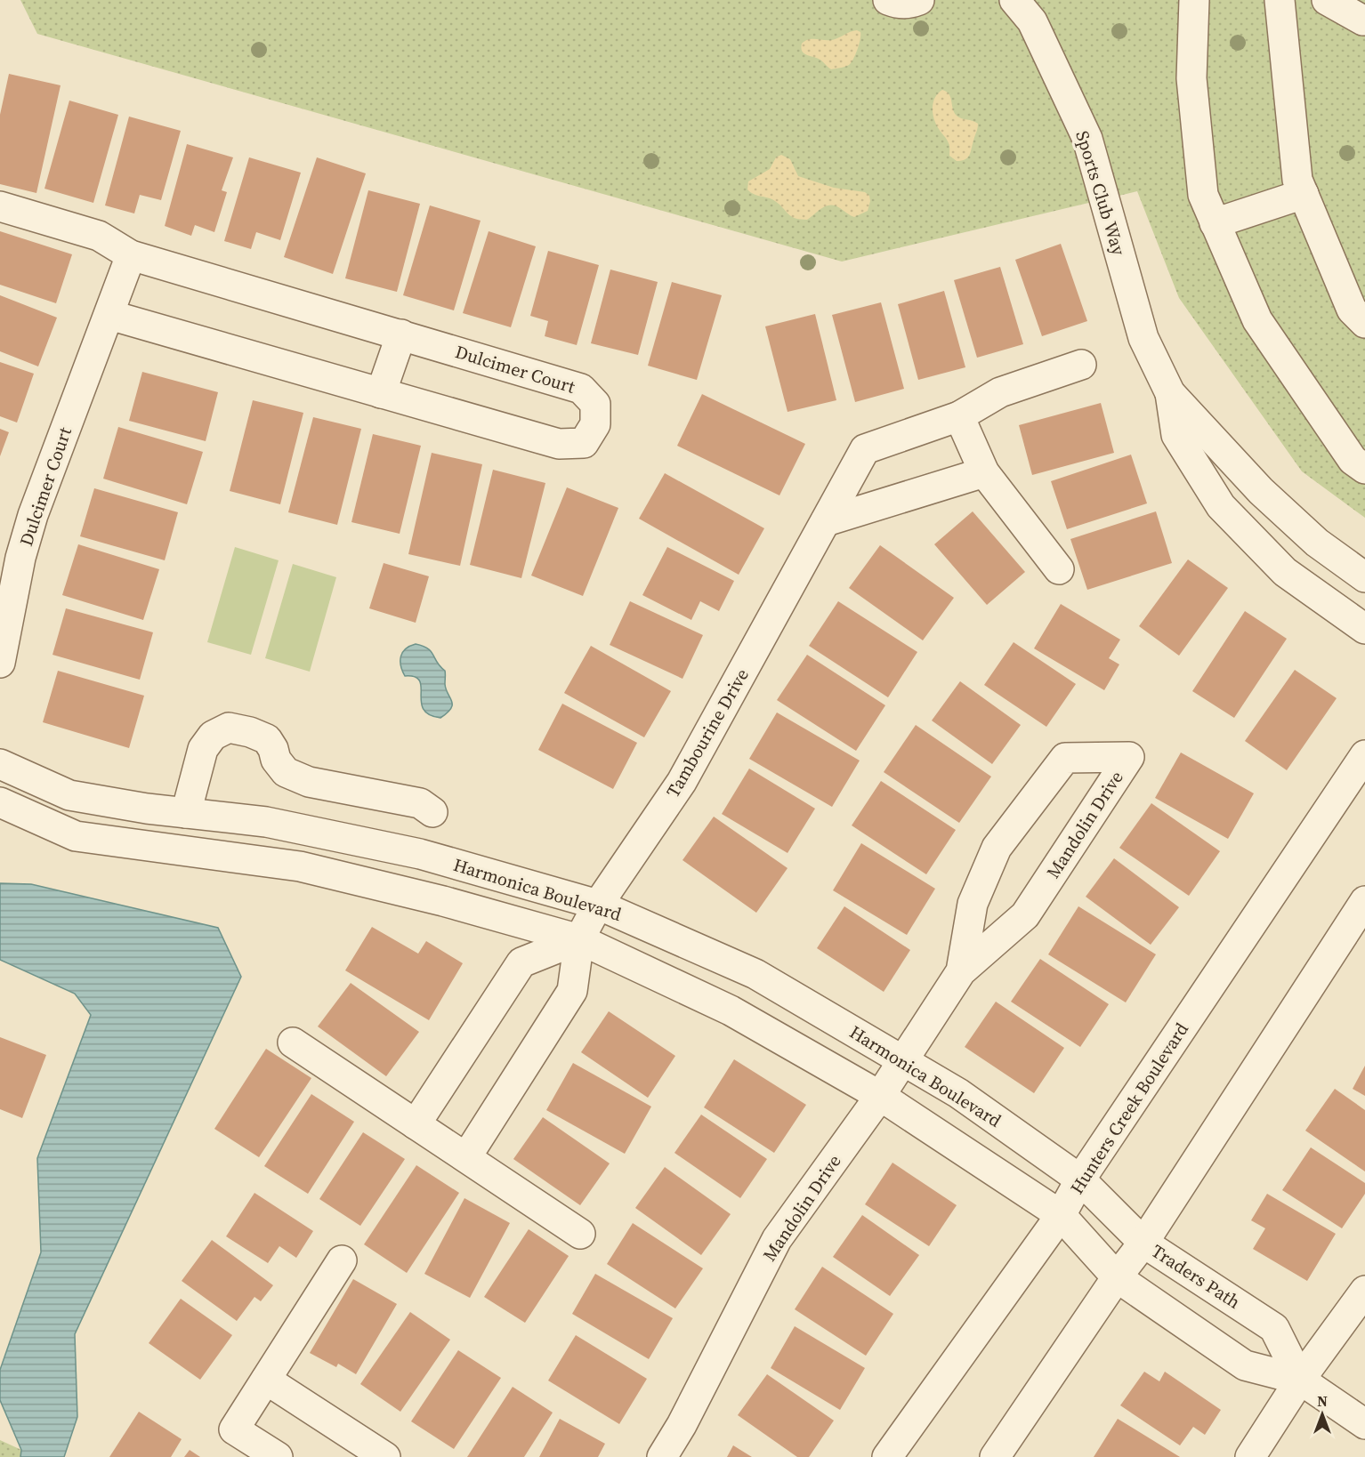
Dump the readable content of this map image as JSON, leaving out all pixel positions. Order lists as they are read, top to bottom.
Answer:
{
  "streets": {
    "street": [
      "Sports Club Way",
      "Dulcimer Court",
      "Tambourine Drive",
      "Mandolin Drive",
      "Harmonica Boulevard",
      "Hunters Creek Boulevard",
      "Traders Path"
    ]
  },
  "crossings": [
    ["Tambourine Drive", "Harmonica Boulevard"],
    ["Mandolin Drive", "Harmonica Boulevard"],
    ["Harmonica Boulevard", "Hunters Creek Boulevard"],
    ["Harmonica Boulevard", "Traders Path"],
    ["Hunters Creek Boulevard", "Traders Path"]
  ],
  "north": "top"
}
